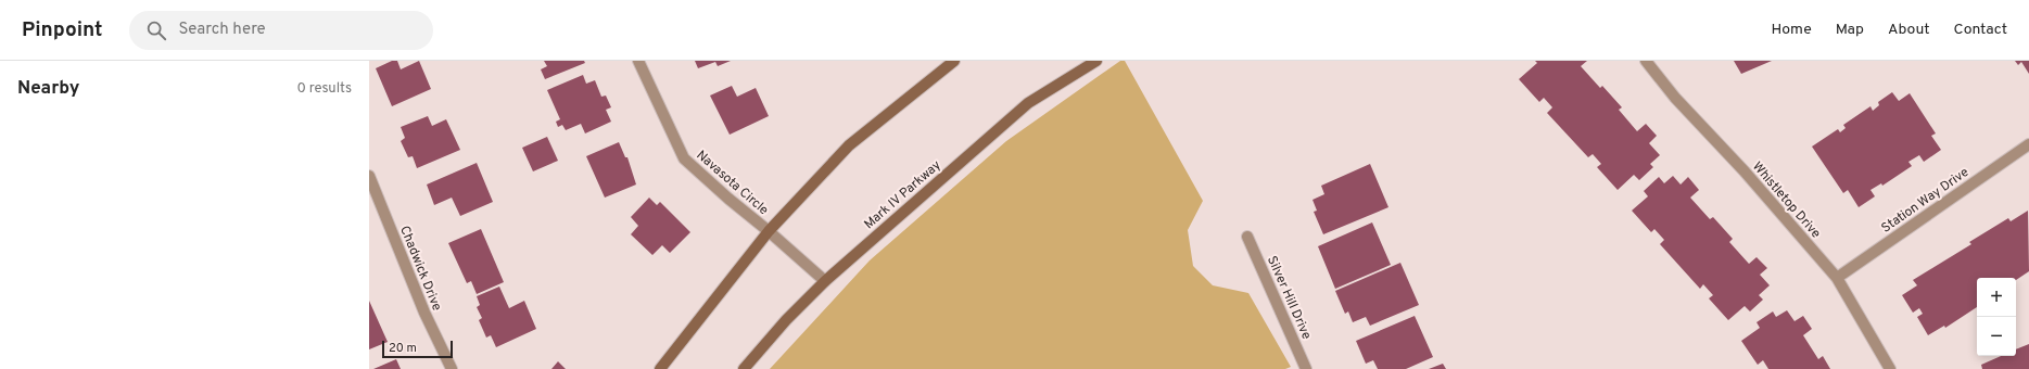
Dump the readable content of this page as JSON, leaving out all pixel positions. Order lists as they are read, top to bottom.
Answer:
{
  "streets": {
    "main road": ["Mark IV Parkway"],
    "street": [
      "Navasota Circle",
      "Whistletop Drive",
      "Station Way Drive",
      "Chadwick Drive",
      "Silver Hill Drive"
    ]
  },
  "crossings": [
    ["Navasota Circle", "Mark IV Parkway"],
    ["Whistletop Drive", "Station Way Drive"]
  ],
  "scale_bar": "20 m",
  "page": {
    "header": "Pinpoint",
    "search": "Search here",
    "nav": [
      "Home",
      "Map",
      "About",
      "Contact"
    ],
    "heading": ["Nearby", "0 results"],
    "map_buttons": ["+", "−"],
    "scale": "20 m"
  }
}
